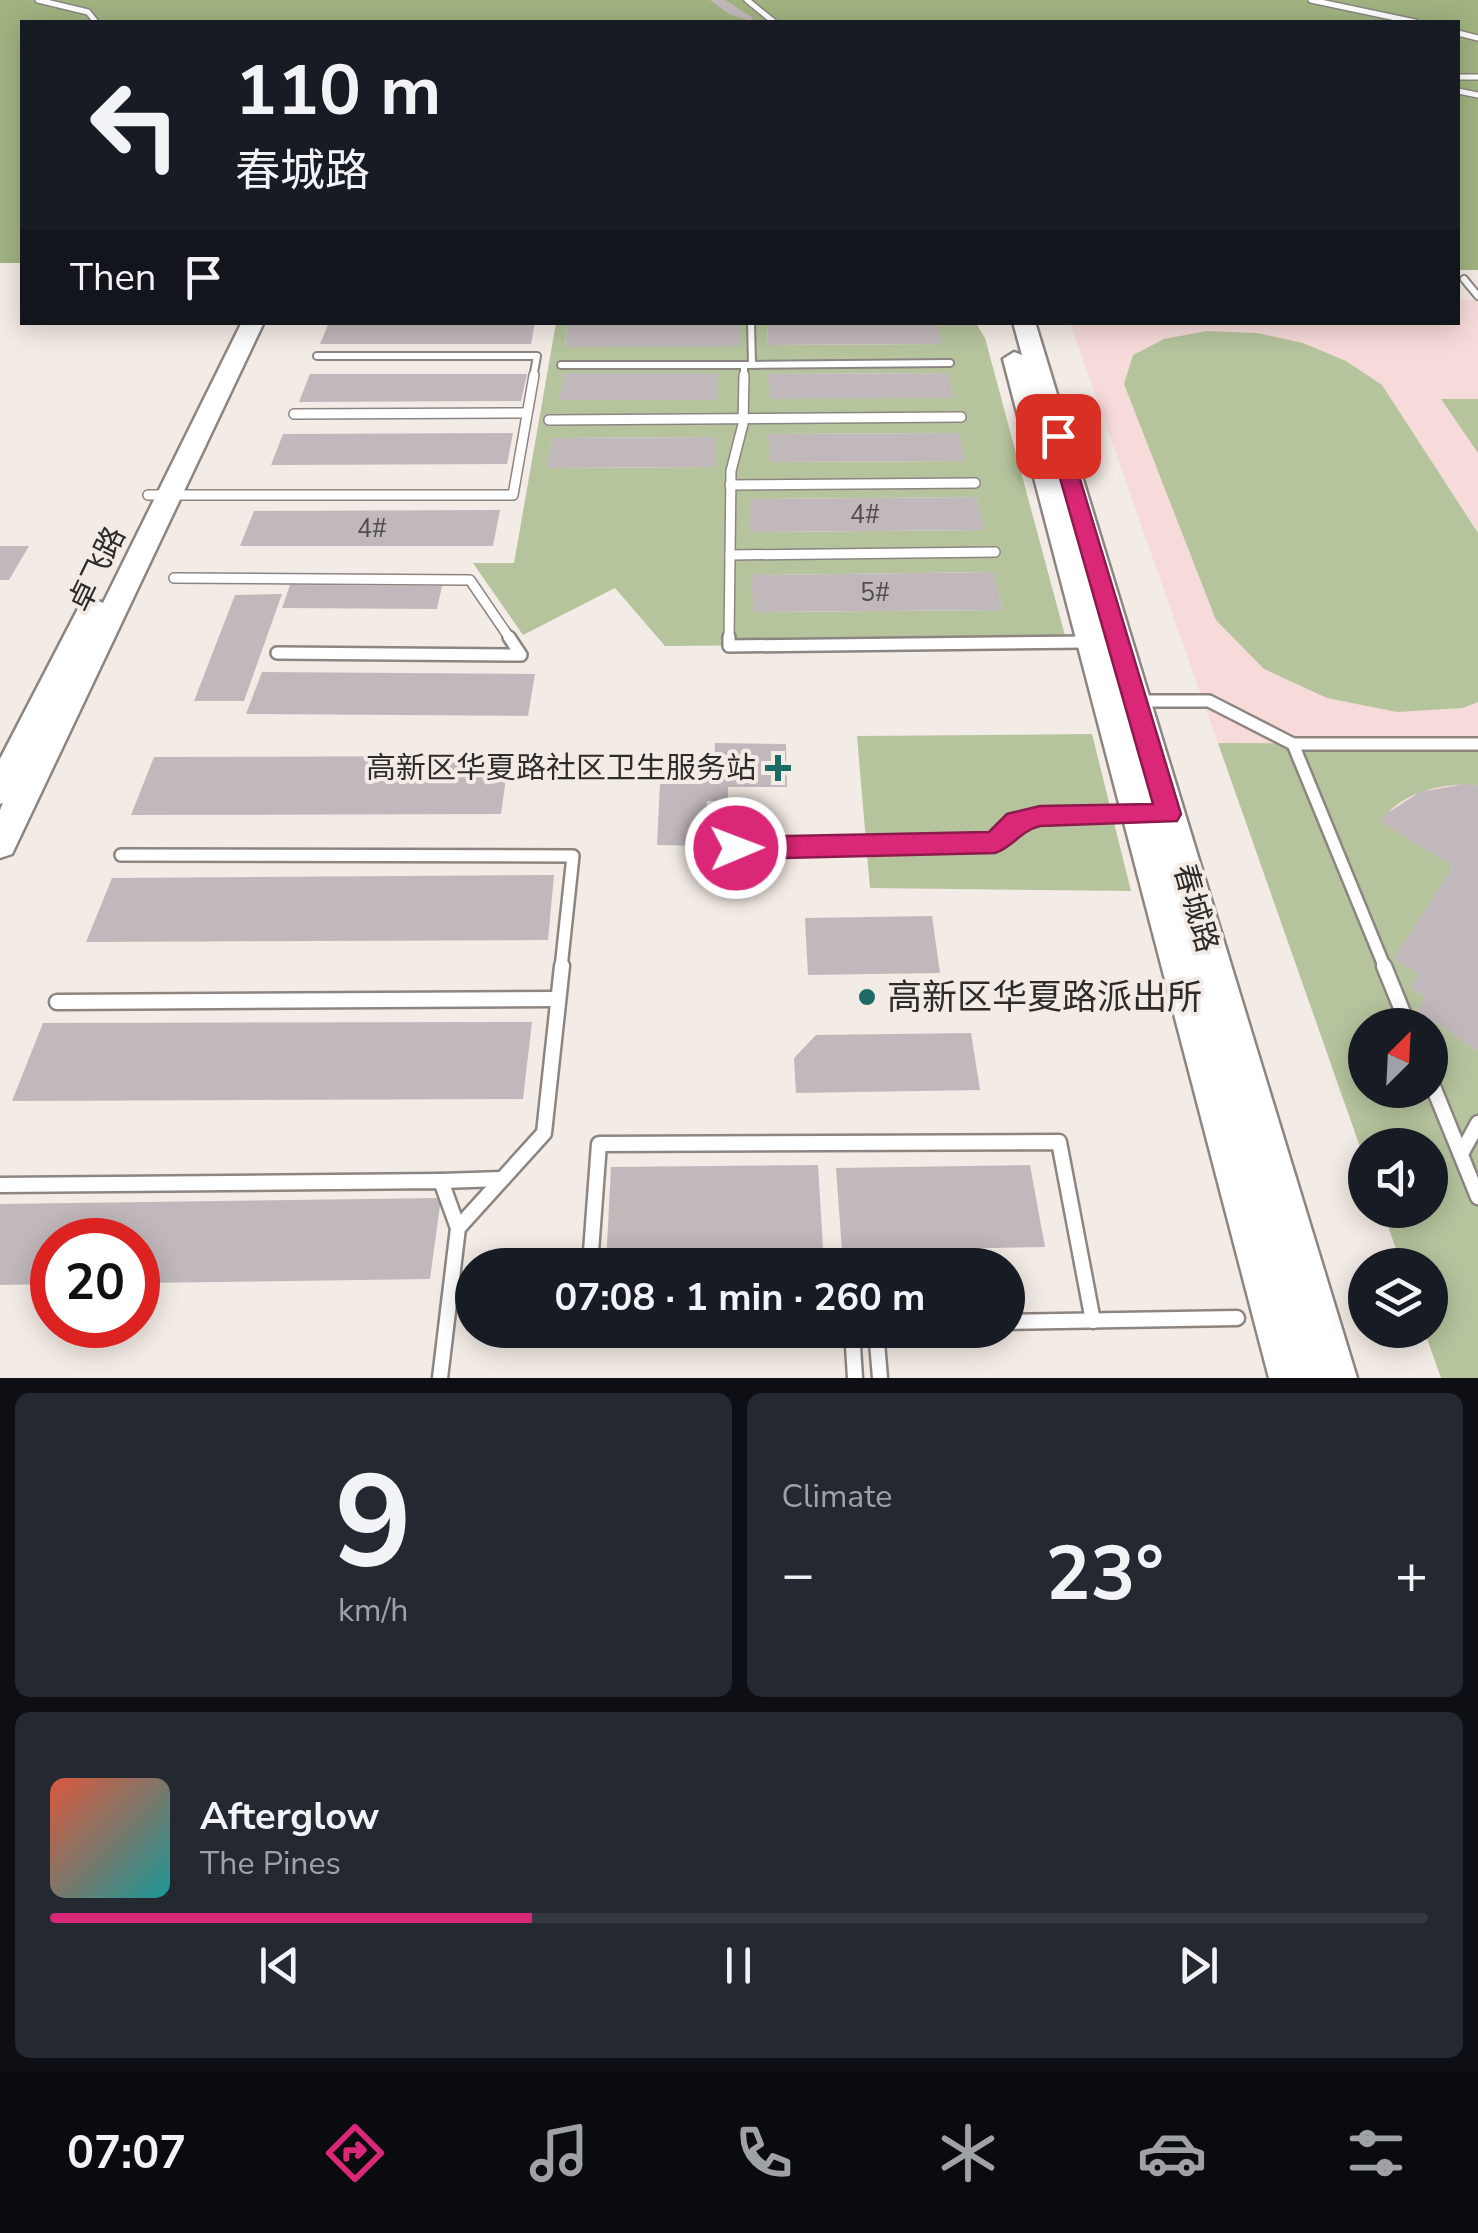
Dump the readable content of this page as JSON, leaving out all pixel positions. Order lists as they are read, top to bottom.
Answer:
{
  "streets": {
    "street": ["卓飞路", "春城路"]
  },
  "places": {
    "health": ["高新区华夏路社区卫生服务站"],
    "other": ["高新区华夏路派出所"]
  },
  "house_numbers": ["4#", "4#", "5#"],
  "north": "top right",
  "page": {
    "turn": ["110 m", "春城路"],
    "then": "Then",
    "limit": "20",
    "trip": "07:08 · 1 min · 260 m",
    "tile": [
      ["9", "km/h"],
      "Climate"
    ],
    "heat": ["−", "23°", "+"],
    "song": ["Afterglow", "The Pines"],
    "tabs": "07:07"
  }
}
